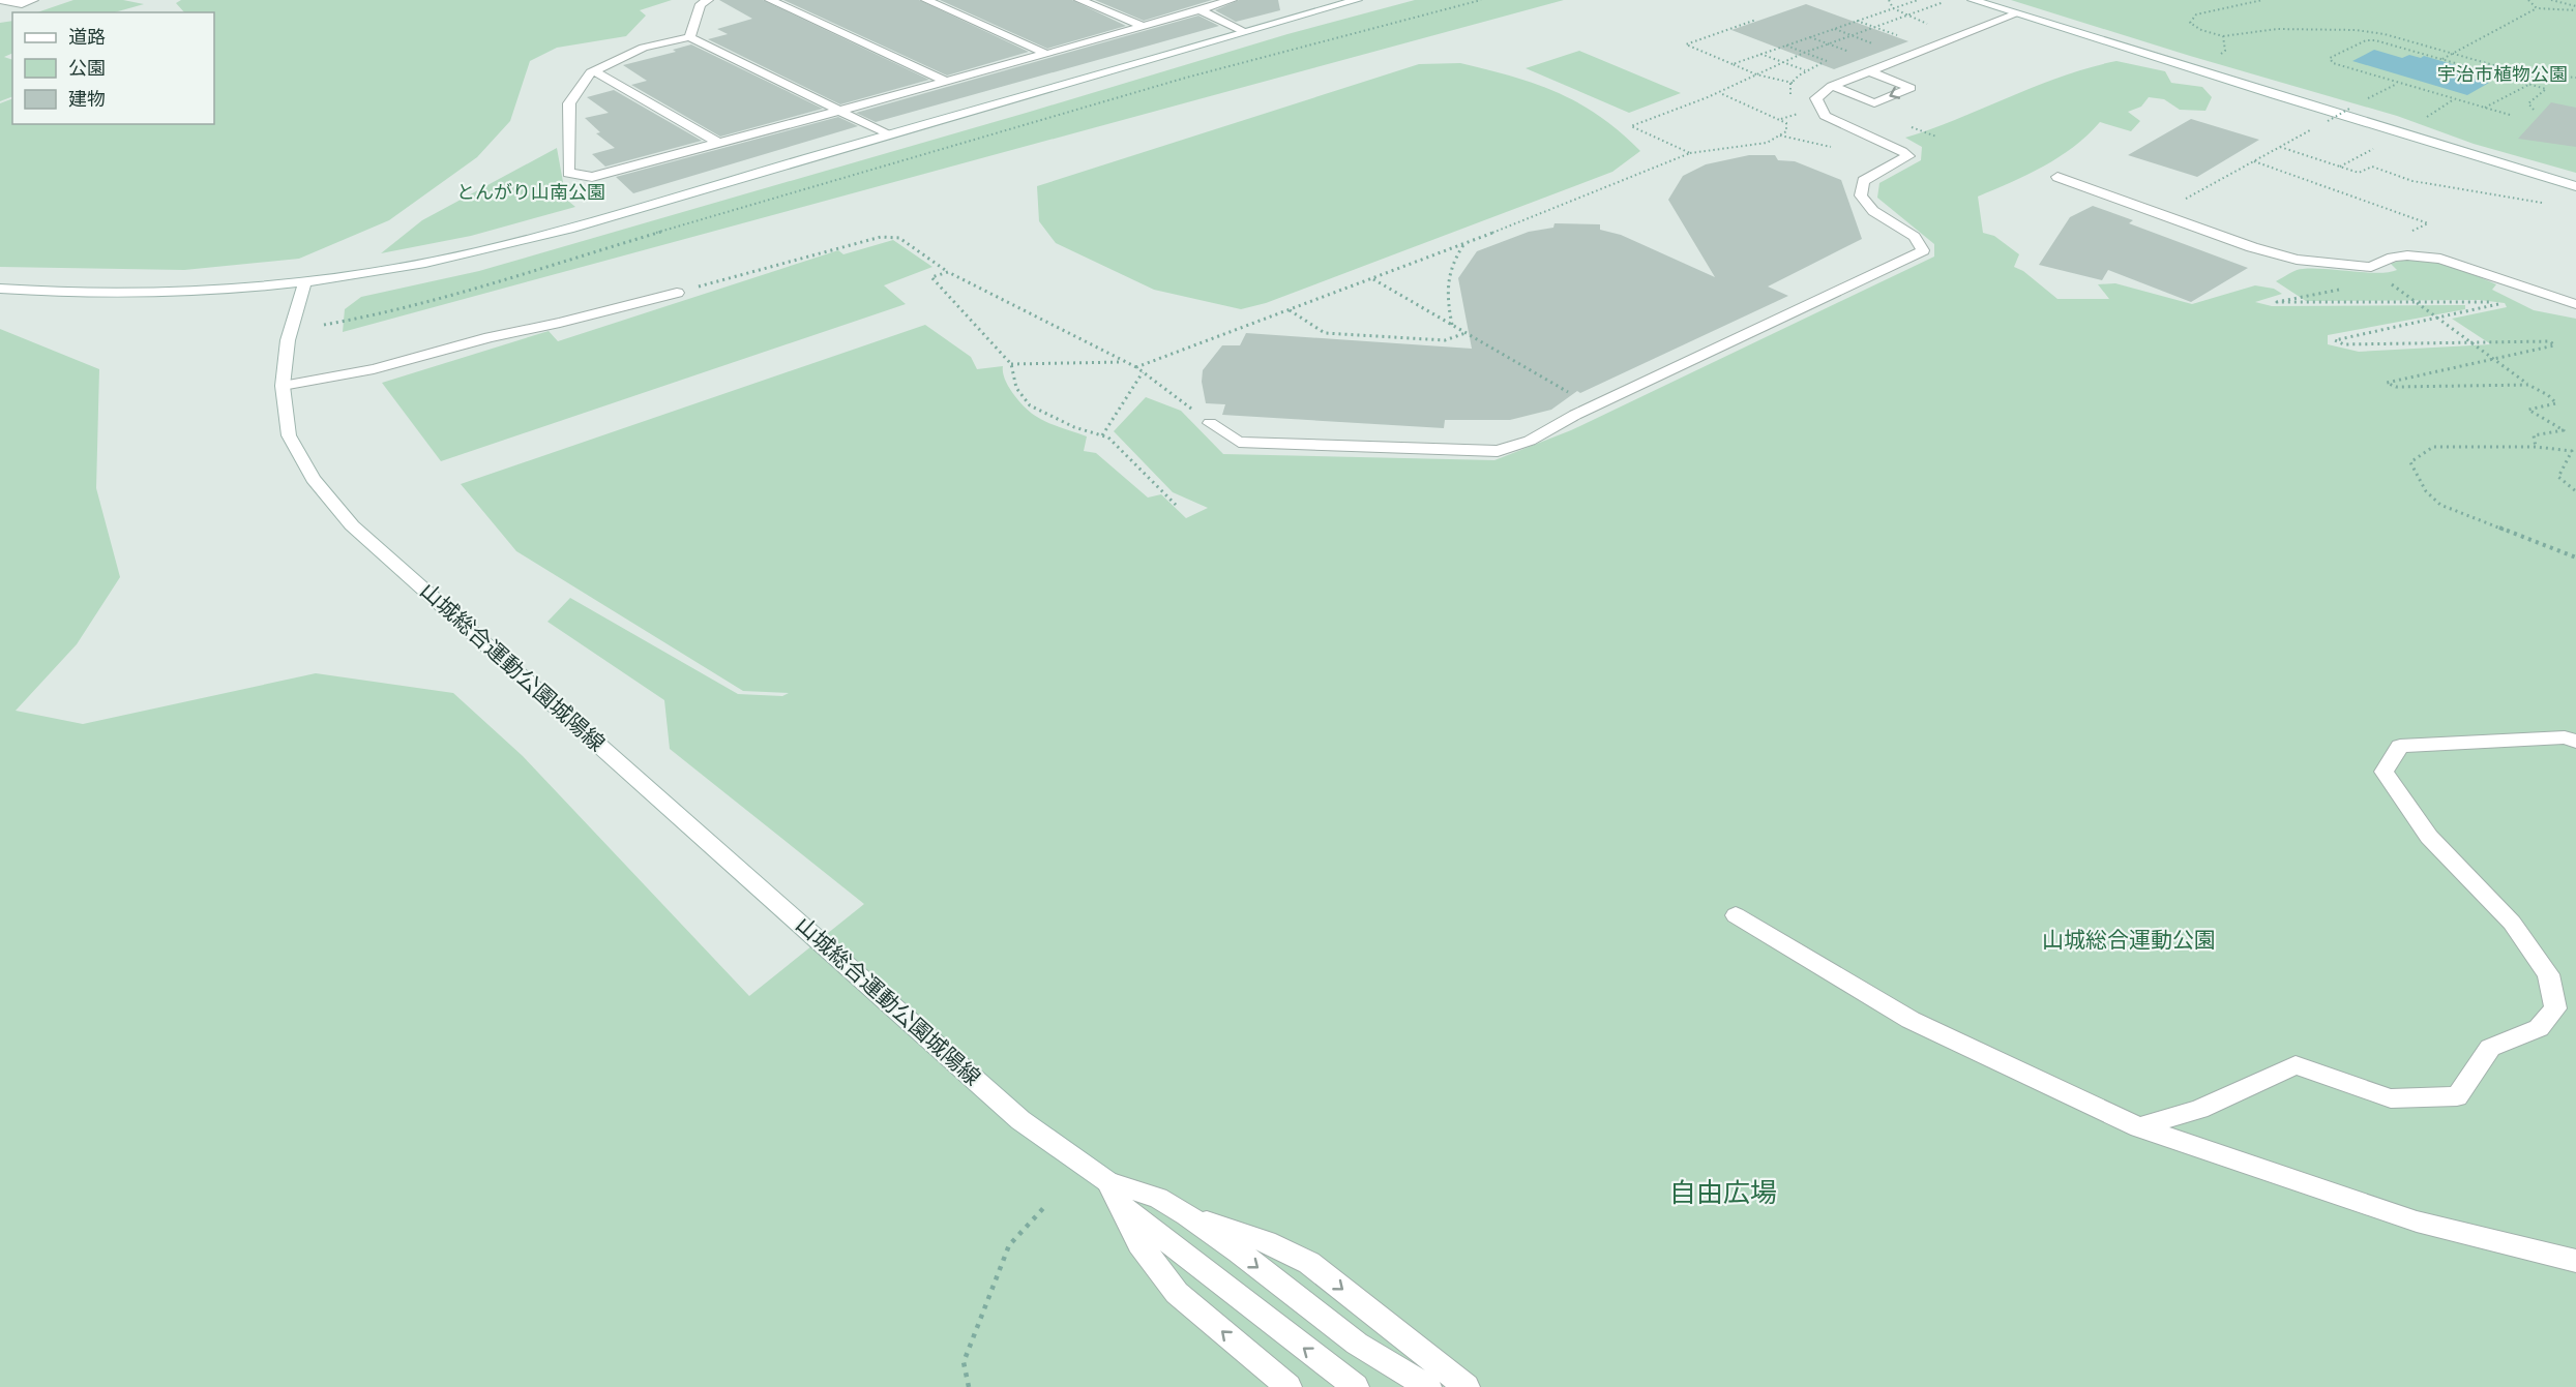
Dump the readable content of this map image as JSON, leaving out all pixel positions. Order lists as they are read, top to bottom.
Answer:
{
  "streets": {
    "street": ["山城総合運動公園城陽線"]
  },
  "parks": [
    "宇治市植物公園",
    "とんがり山南公園",
    "山城総合運動公園",
    "自由広場"
  ],
  "legend": ["道路", "公園", "建物"]
}
